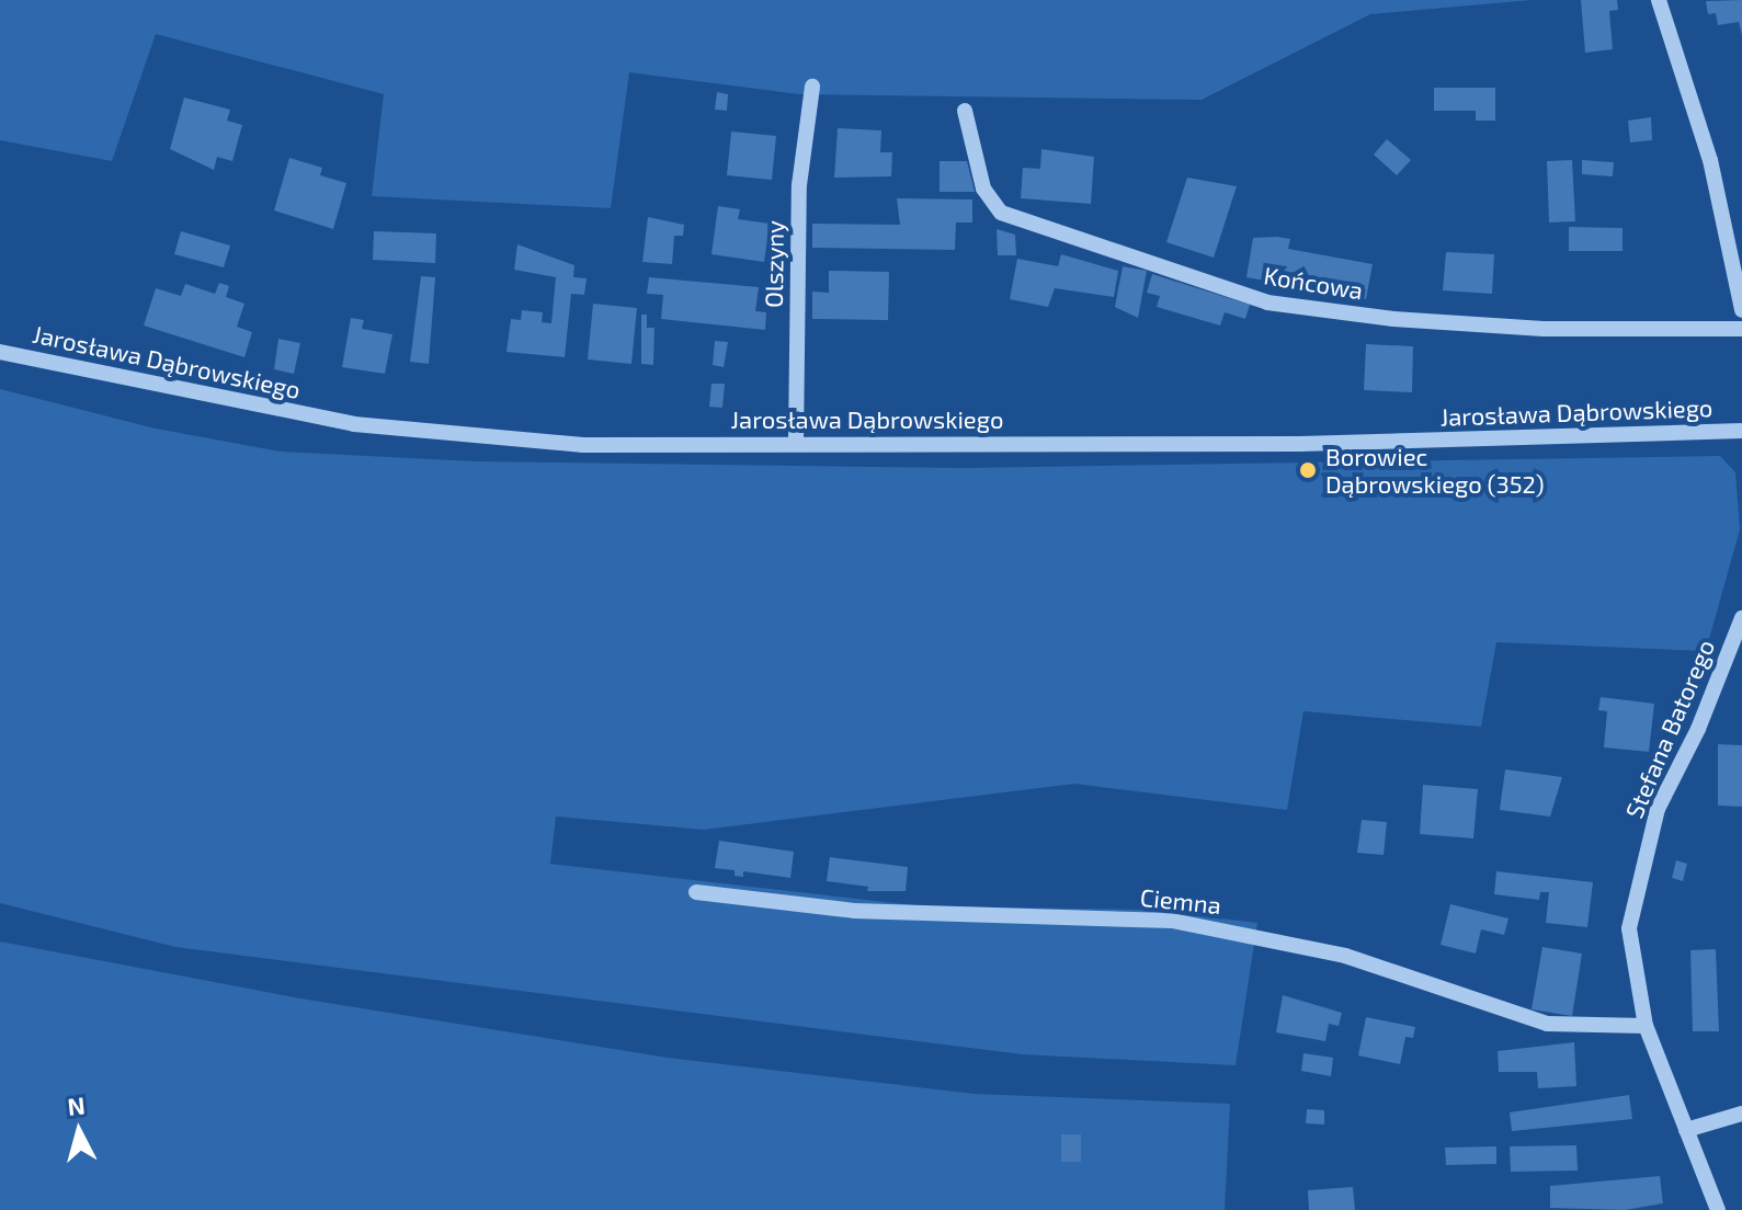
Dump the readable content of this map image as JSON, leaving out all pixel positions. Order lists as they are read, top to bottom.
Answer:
{
  "streets": {
    "street": [
      "Olszyny",
      "Końcowa",
      "Jarosława Dąbrowskiego",
      "Stefana Batorego",
      "Ciemna"
    ]
  },
  "crossings": [
    ["Olszyny", "Jarosława Dąbrowskiego"],
    ["Stefana Batorego", "Ciemna"]
  ],
  "places": ["Borowiec Dąbrowskiego (352)"],
  "north": "top"
}
